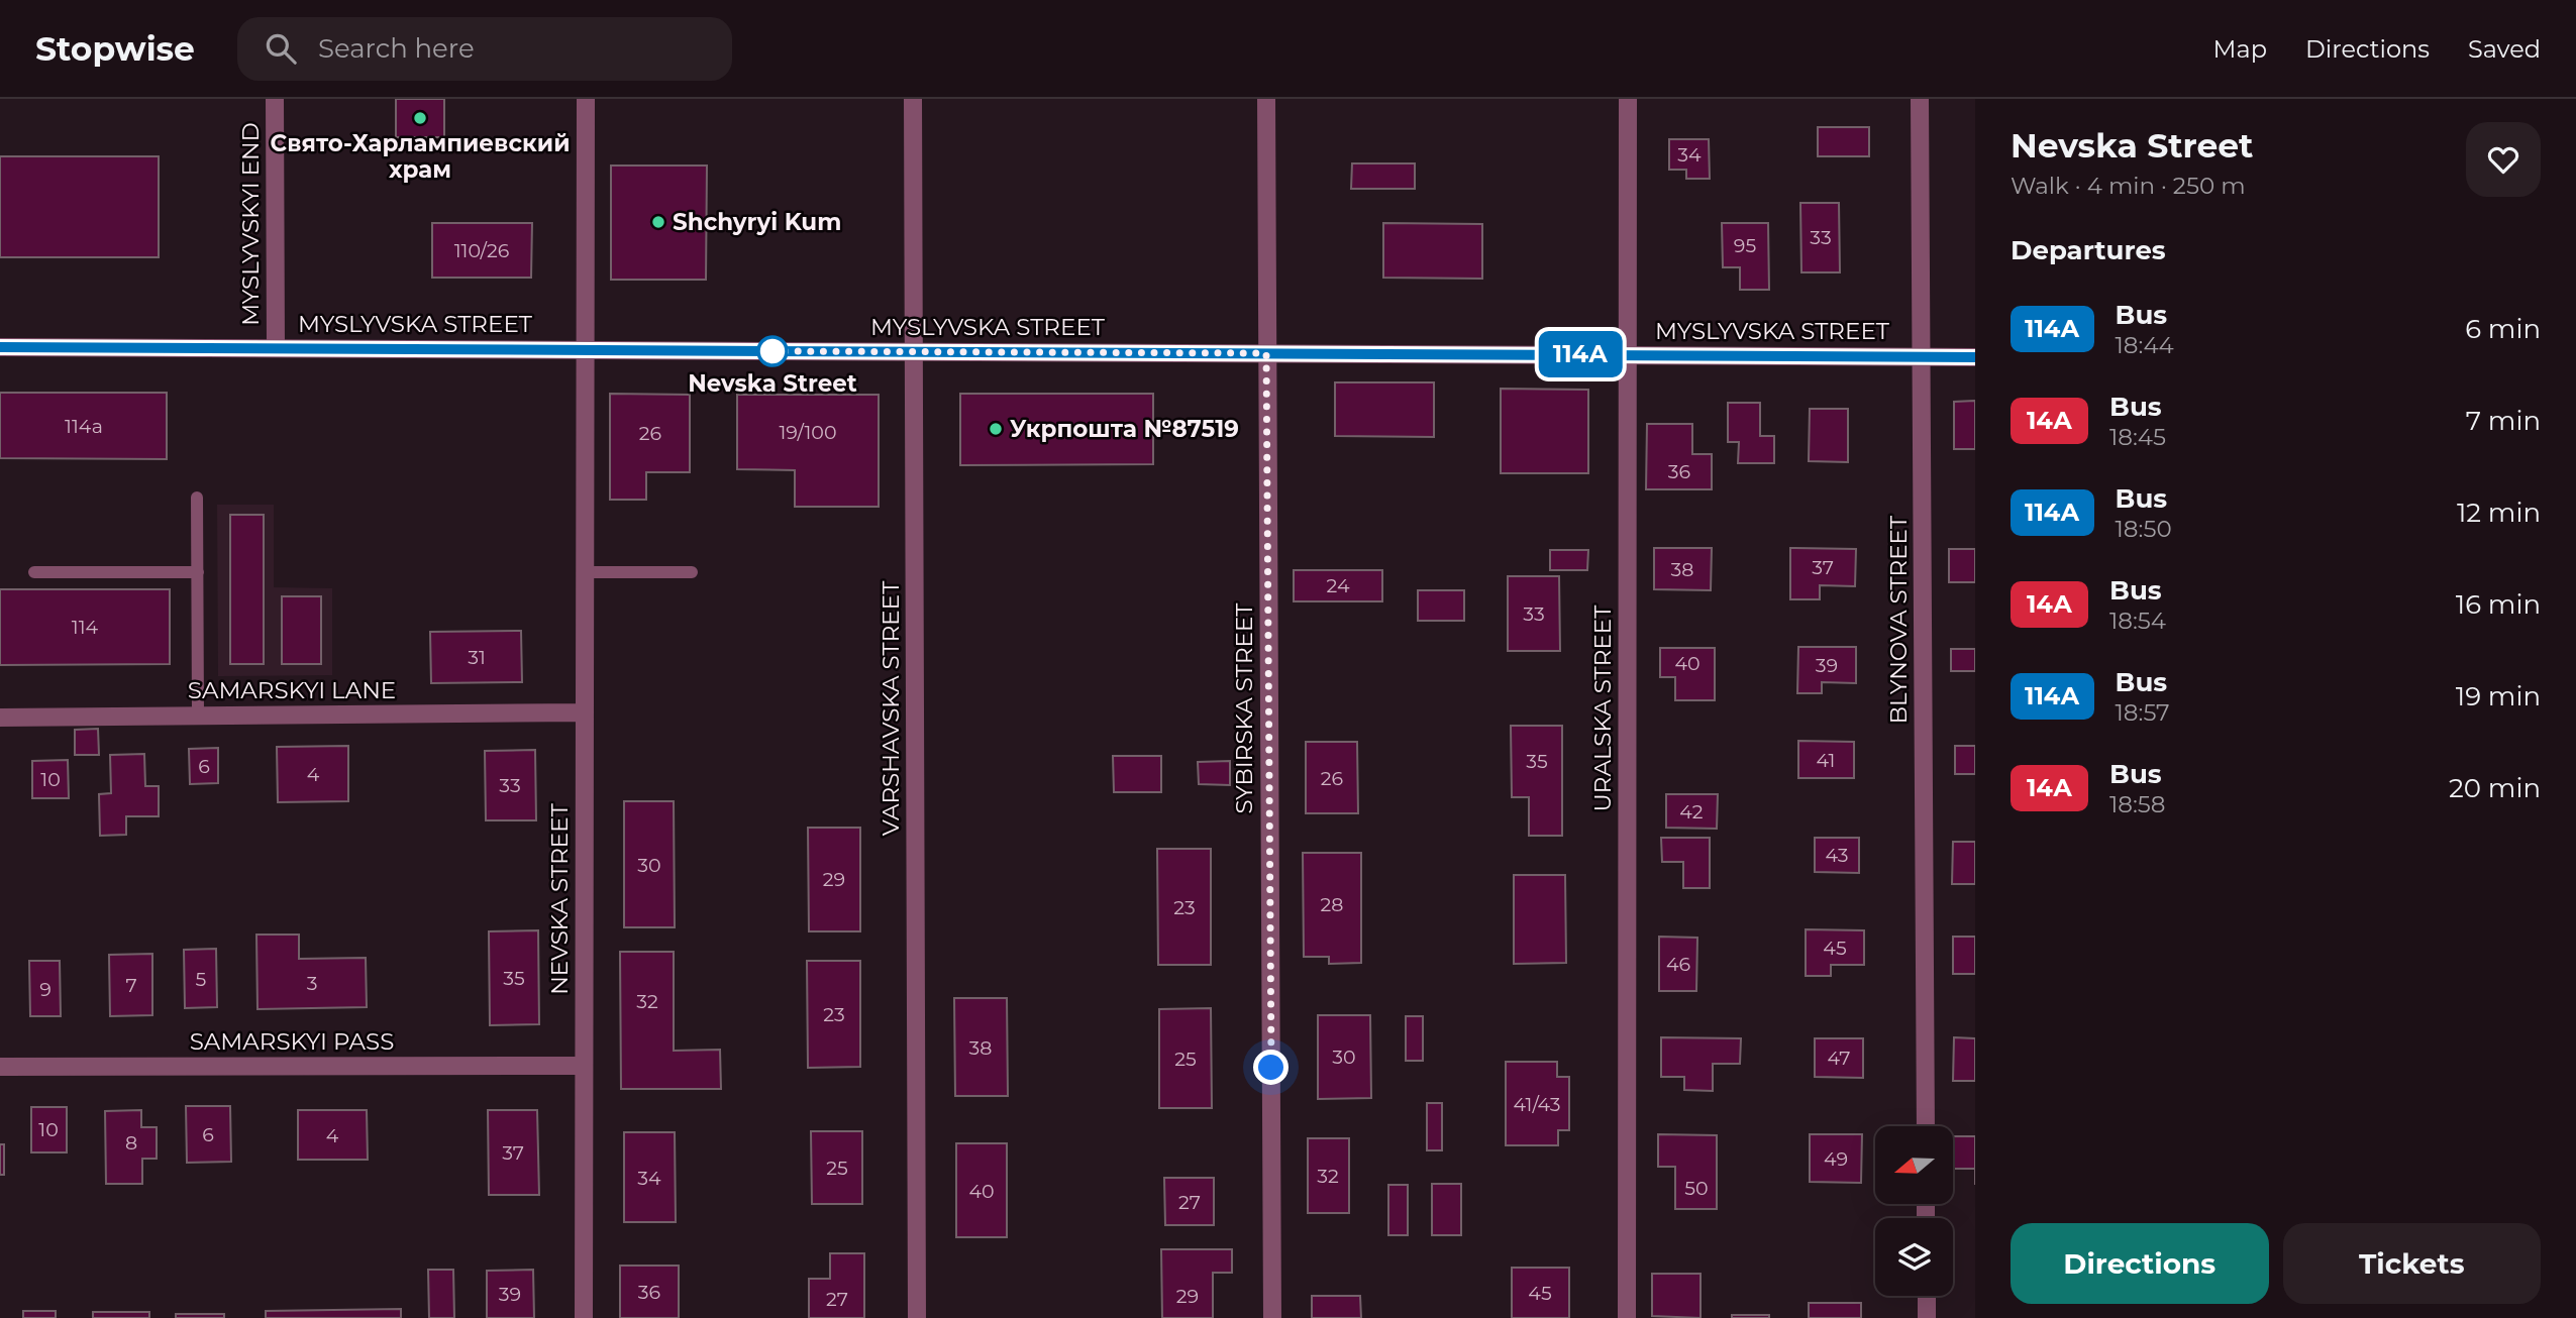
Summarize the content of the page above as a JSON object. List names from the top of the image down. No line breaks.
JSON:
{"streets":{"street":["MYSLYVSKYI END","MYSLYVSKA STREET","BLYNOVA STREET","SAMARSKYI LANE","VARSHAVSKA STREET","SYBIRSKA STREET","URALSKA STREET","NEVSKA STREET","SAMARSKYI PASS"]},"crossings":[["MYSLYVSKYI END","MYSLYVSKA STREET"],["MYSLYVSKA STREET","BLYNOVA STREET"],["MYSLYVSKA STREET","VARSHAVSKA STREET"],["MYSLYVSKA STREET","SYBIRSKA STREET"],["MYSLYVSKA STREET","URALSKA STREET"],["MYSLYVSKA STREET","NEVSKA STREET"],["SAMARSKYI LANE","NEVSKA STREET"],["NEVSKA STREET","SAMARSKYI PASS"]],"places":["Свято-Харлампиевский храм","Shchyryi Kum","Nevska Street","Укрпошта №87519"],"lines":["bus line 114А"],"house_numbers":["34","33","95","110/26","114а","19/100","26","36","37","38","24","33","114","31","40","39","41","35","6","4","26","10","33","42","43","30","29","28","23","45","46","35","5","3","7","9","32","23","38","30","47","25","41/43","10","6","4","8","37","49","25","32","34","50","40","27","36","45","39","29","27"],"north":"left","page":{"header":"Stopwise","search":"Search here","nav":["Map","Directions","Saved"],"on_map":"114А","heading":[["Nevska Street","Walk · 4 min · 250 m"],"Departures"],"list":[{"mark":"114А","name":"Bus","note":"18:44","value":"6 min"},{"mark":"14А","name":"Bus","note":"18:45","value":"7 min"},{"mark":"114А","name":"Bus","note":"18:50","value":"12 min"},{"mark":"14А","name":"Bus","note":"18:54","value":"16 min"},{"mark":"114А","name":"Bus","note":"18:57","value":"19 min"},{"mark":"14А","name":"Bus","note":"18:58","value":"20 min"}],"buttons":["Directions","Tickets"]}}
